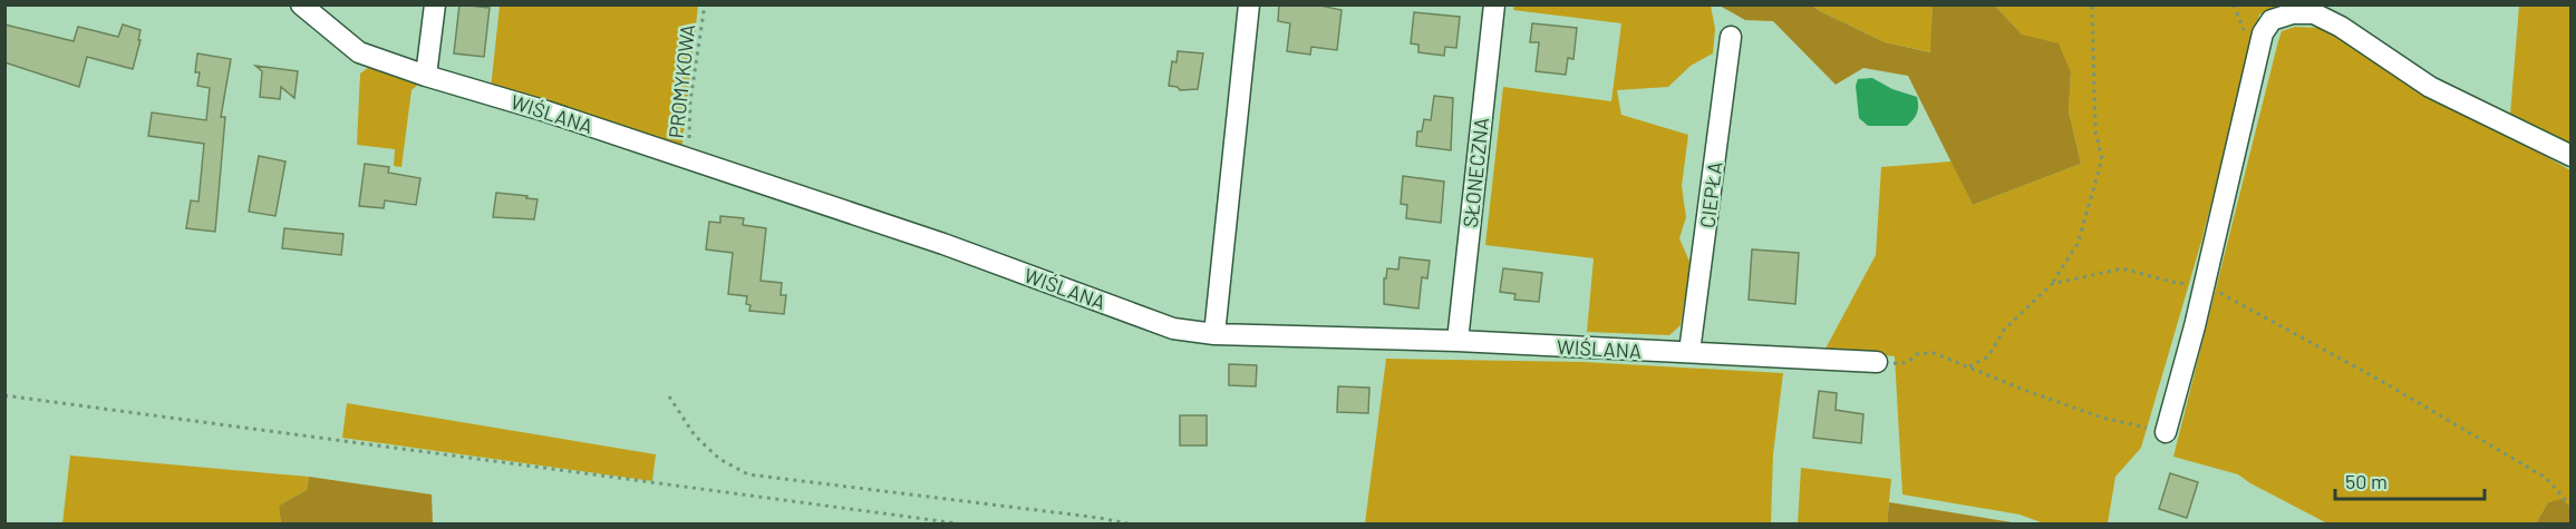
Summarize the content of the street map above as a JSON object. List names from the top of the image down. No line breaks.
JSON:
{"streets":{"street":["WIŚLANA","SŁONECZNA","CIEPŁA"],"path":["PROMYKOWA"]},"crossings":[["PROMYKOWA","WIŚLANA"],["WIŚLANA","SŁONECZNA"],["WIŚLANA","CIEPŁA"]],"scale_bar":"50 m"}
